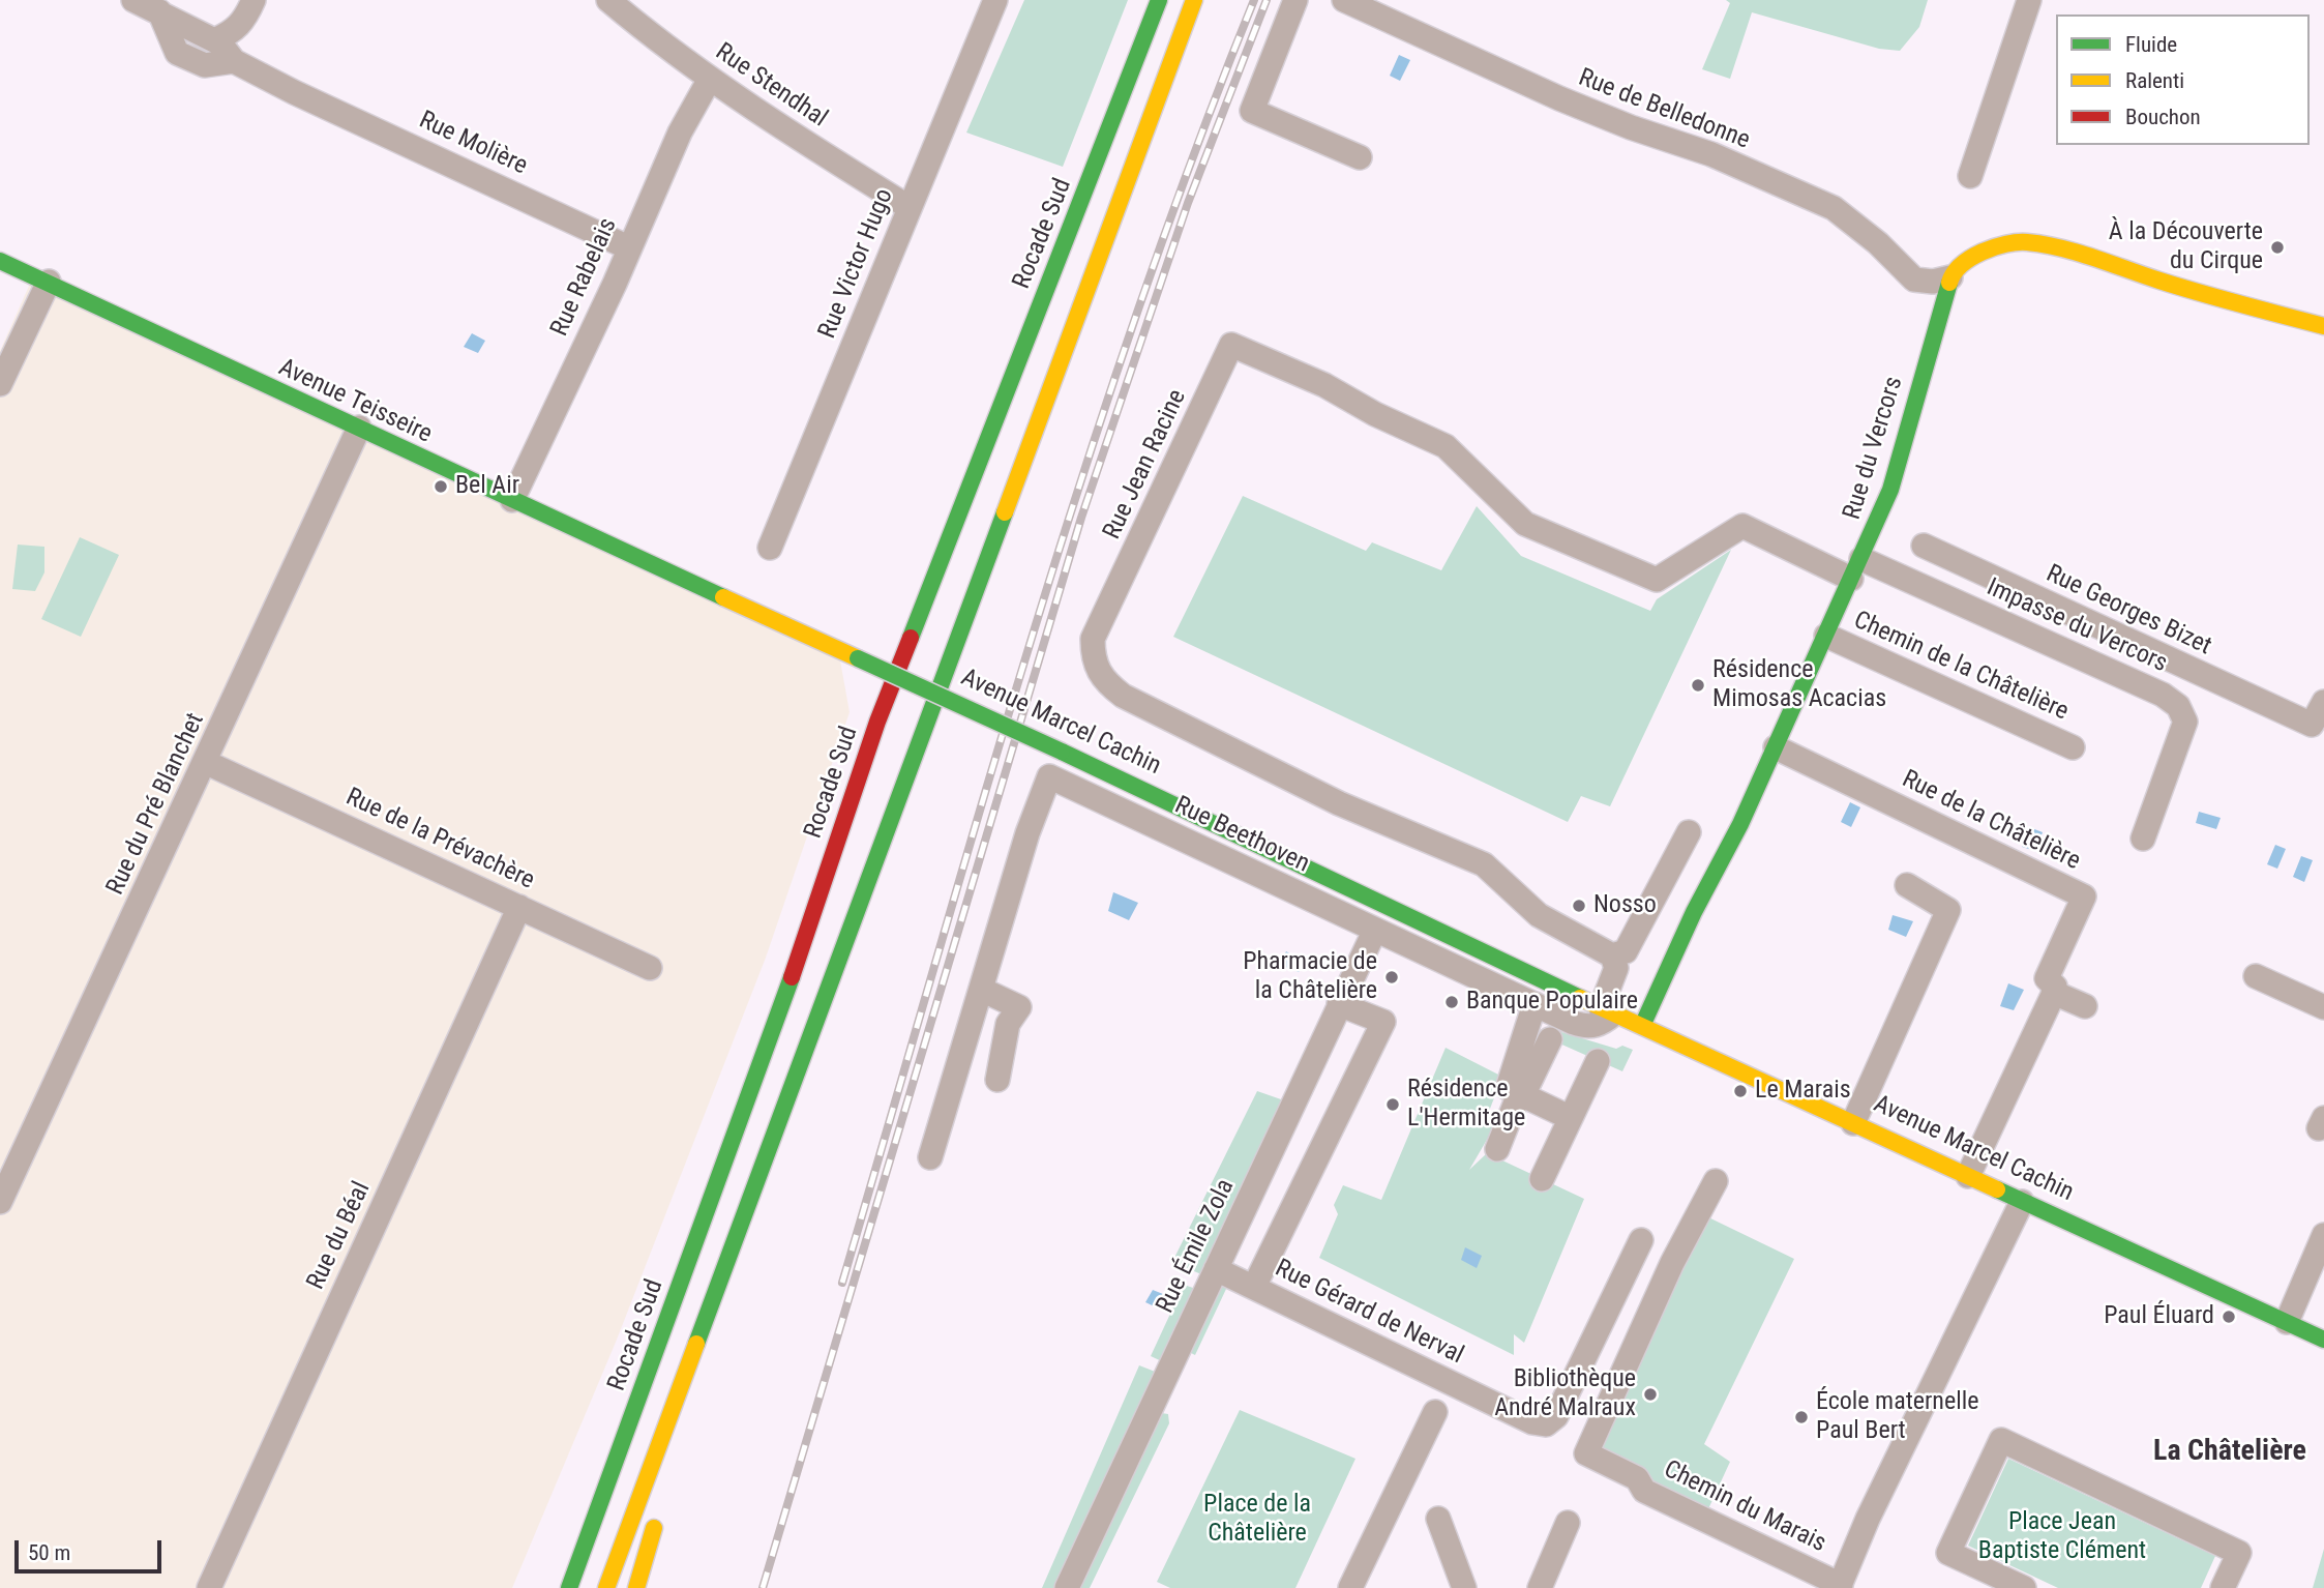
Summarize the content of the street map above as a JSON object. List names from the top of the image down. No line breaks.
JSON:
{"streets":{"main road":["Rocade Sud","Avenue Teisseire","Rue du Vercors","Avenue Marcel Cachin"],"street":["Rue Stendhal","Rue de Belledonne","Rue Molière","Rue Victor Hugo","Rue Rabelais","Rue Jean Racine","Rue Georges Bizet","Impasse du Vercors","Chemin de la Châtelière","Rue du Pré Blanchet","Rue de la Châtelière","Rue Beethoven","Rue de la Prévachère","Rue du Béal","Rue Émile Zola","Rue Gérard de Nerval","Chemin du Marais"]},"crossings":[["Rue Stendhal","Rue Victor Hugo"],["Rue Stendhal","Rue Rabelais"],["Rue de Belledonne","Rue du Vercors"],["Rue Molière","Rue Rabelais"],["Rue Rabelais","Avenue Teisseire"],["Avenue Teisseire","Avenue Marcel Cachin"],["Avenue Teisseire","Rue du Pré Blanchet"],["Rue du Vercors","Impasse du Vercors"],["Rue du Vercors","Chemin de la Châtelière"],["Rue du Vercors","Avenue Marcel Cachin"],["Rue du Vercors","Rue de la Châtelière"],["Rue Jean Racine","Impasse du Vercors"],["Rue Jean Racine","Avenue Marcel Cachin"],["Avenue Marcel Cachin","Rue de la Châtelière"],["Avenue Marcel Cachin","Rue Beethoven"],["Rue du Pré Blanchet","Rue de la Prévachère"],["Rue Beethoven","Rue Émile Zola"],["Rue de la Prévachère","Rue du Béal"],["Rue Émile Zola","Rue Gérard de Nerval"]],"districts":["La Châtelière"],"parks":["Place de la Châtelière","Place Jean Baptiste Clément"],"places":["À la Découverte du Cirque","Bel Air","Résidence Mimosas Acacias","Nosso","Pharmacie de la Châtelière","Banque Populaire","Le Marais","Résidence L'Hermitage","Paul Éluard","Bibliothèque André Malraux","École maternelle Paul Bert"],"legend":["Fluide","Ralenti","Bouchon"],"scale_bar":"50 m"}
